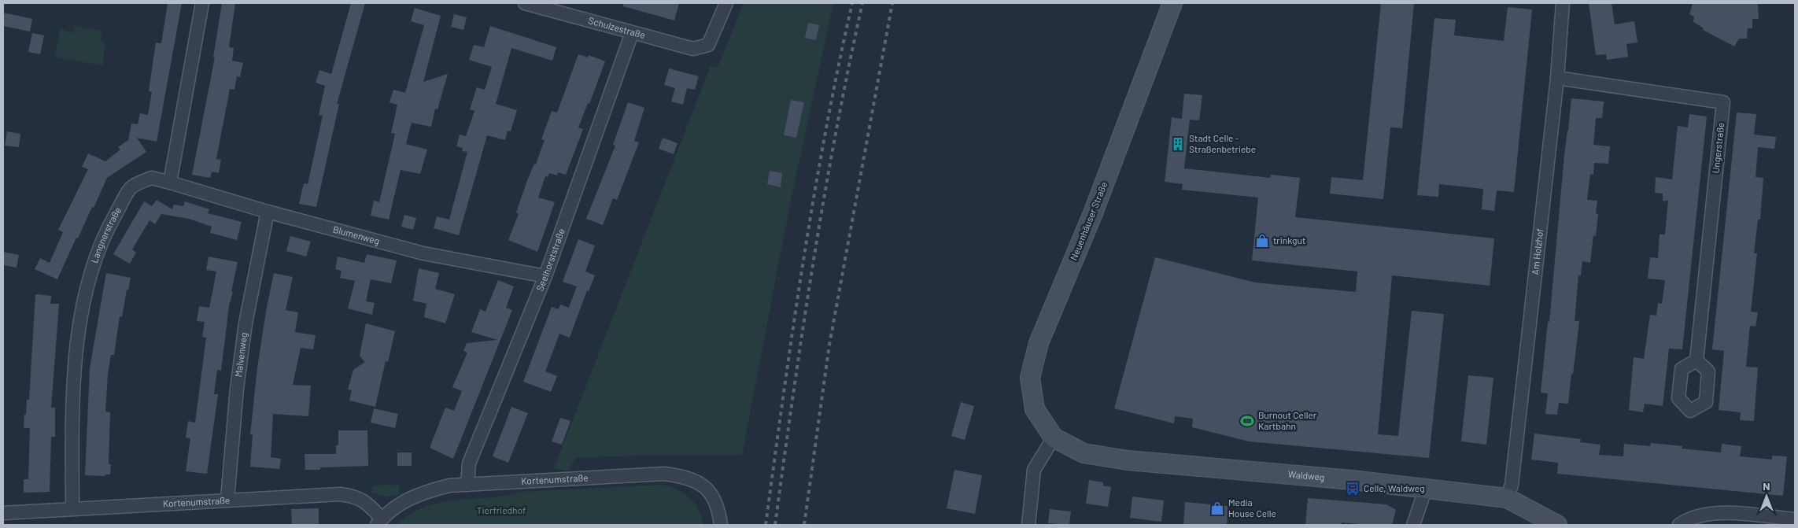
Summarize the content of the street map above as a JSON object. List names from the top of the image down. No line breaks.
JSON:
{"streets":{"street":["Schulzestraße","Ungerstraße","Neuenhäuser Straße","Langnerstraße","Blumenweg","Am Holzhof","Seelhorststraße","Malvenweg","Waldweg","Kortenumstraße"]},"crossings":[["Schulzestraße","Seelhorststraße"],["Ungerstraße","Am Holzhof"],["Neuenhäuser Straße","Waldweg"],["Langnerstraße","Blumenweg"],["Langnerstraße","Kortenumstraße"],["Blumenweg","Seelhorststraße"],["Blumenweg","Malvenweg"],["Am Holzhof","Waldweg"],["Seelhorststraße","Kortenumstraße"],["Malvenweg","Kortenumstraße"]],"parks":["Tierfriedhof"],"places":{"building":["Stadt Celle - Straßenbetriebe"],"shop":["trinkgut","Media House Celle"],"sports":["Burnout Celler Kartbahn"],"bus stop":["Celle, Waldweg"]},"north":"top"}
